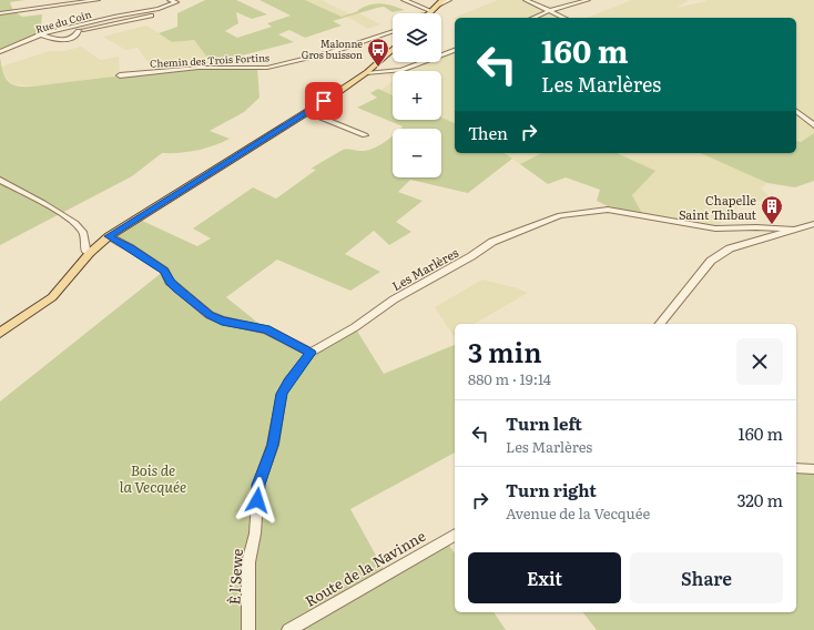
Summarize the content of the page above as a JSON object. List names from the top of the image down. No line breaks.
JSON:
{"streets":{"street":["Rue du Coin","Chemin des Trois Fortins","Les Marlères","Route de la Navinne","È l'Sewe"]},"crossings":[["Les Marlères","È l'Sewe"]],"parks":["Bois de la Vecquée"],"places":{"bus stop":["Malonne Gros buisson"],"building":["Chapelle Saint Thibaut"]},"page":{"map_buttons":["+","−"],"turn":["160 m","Les Marlères"],"then":"Then","heading":["3 min","880 m · 19:14"],"list":[{"name":"Turn left","note":"Les Marlères","value":"160 m"},{"name":"Turn right","note":"Avenue de la Vecquée","value":"320 m"}],"buttons":["Exit","Share"]}}
